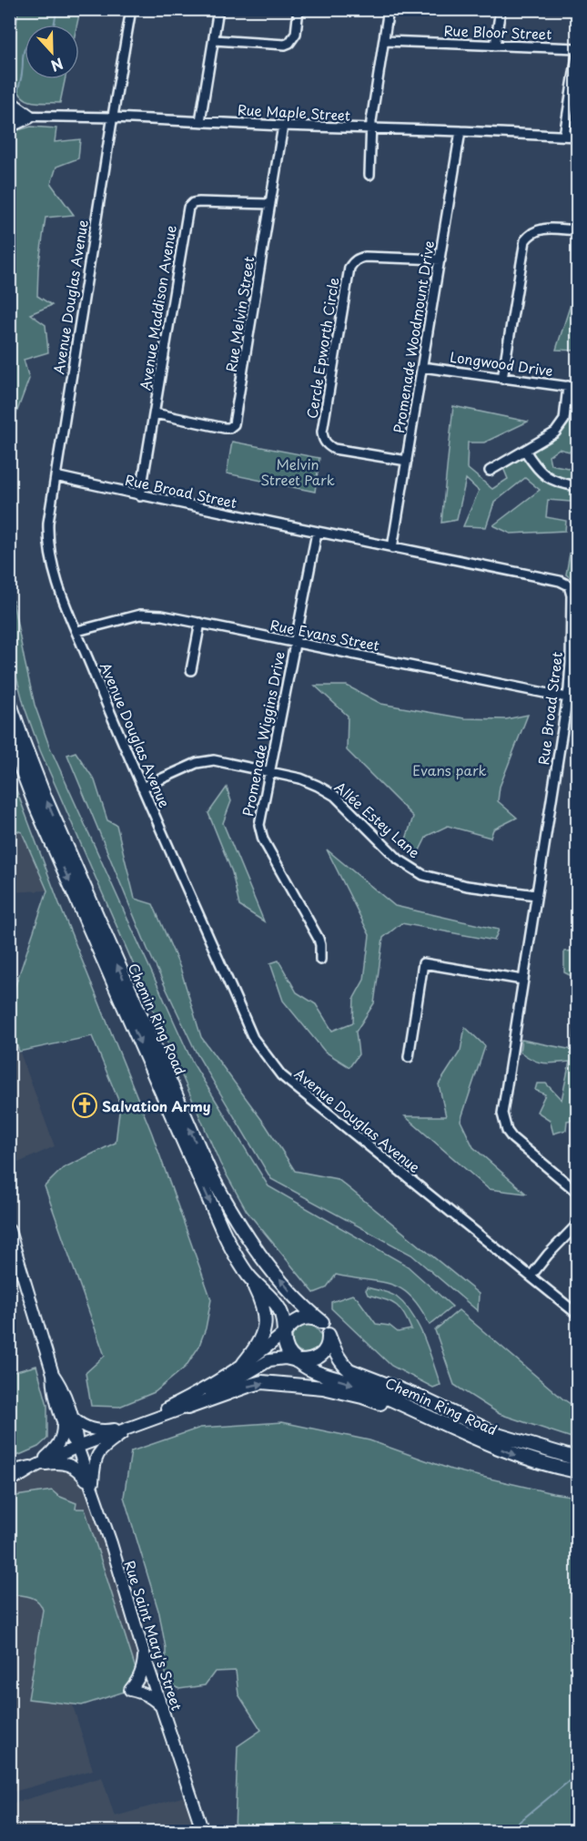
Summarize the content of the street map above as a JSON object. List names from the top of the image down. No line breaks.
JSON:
{"streets":{"highway":["Chemin Ring Road"],"main road":["Rue Saint Mary's Street"],"street":["Rue Bloor Street","Rue Maple Street","Avenue Douglas Avenue","Avenue Maddison Avenue","Rue Melvin Street","Promenade Woodmount Drive","Cercle Epworth Circle","Longwood Drive","Rue Broad Street","Rue Evans Street","Promenade Wiggins Drive","Allée Estey Lane"]},"crossings":[["Rue Maple Street","Avenue Douglas Avenue"],["Rue Maple Street","Rue Melvin Street"],["Rue Maple Street","Promenade Woodmount Drive"],["Avenue Douglas Avenue","Rue Broad Street"],["Avenue Douglas Avenue","Rue Evans Street"],["Avenue Douglas Avenue","Allée Estey Lane"],["Avenue Maddison Avenue","Rue Melvin Street"],["Avenue Maddison Avenue","Rue Broad Street"],["Promenade Woodmount Drive","Cercle Epworth Circle"],["Promenade Woodmount Drive","Longwood Drive"],["Promenade Woodmount Drive","Rue Broad Street"],["Rue Broad Street","Rue Evans Street"],["Rue Broad Street","Promenade Wiggins Drive"],["Rue Broad Street","Allée Estey Lane"],["Rue Evans Street","Promenade Wiggins Drive"],["Promenade Wiggins Drive","Allée Estey Lane"]],"parks":["Melvin Street Park","Evans park"],"places":{"church":["Salvation Army"]},"north":"bottom"}
